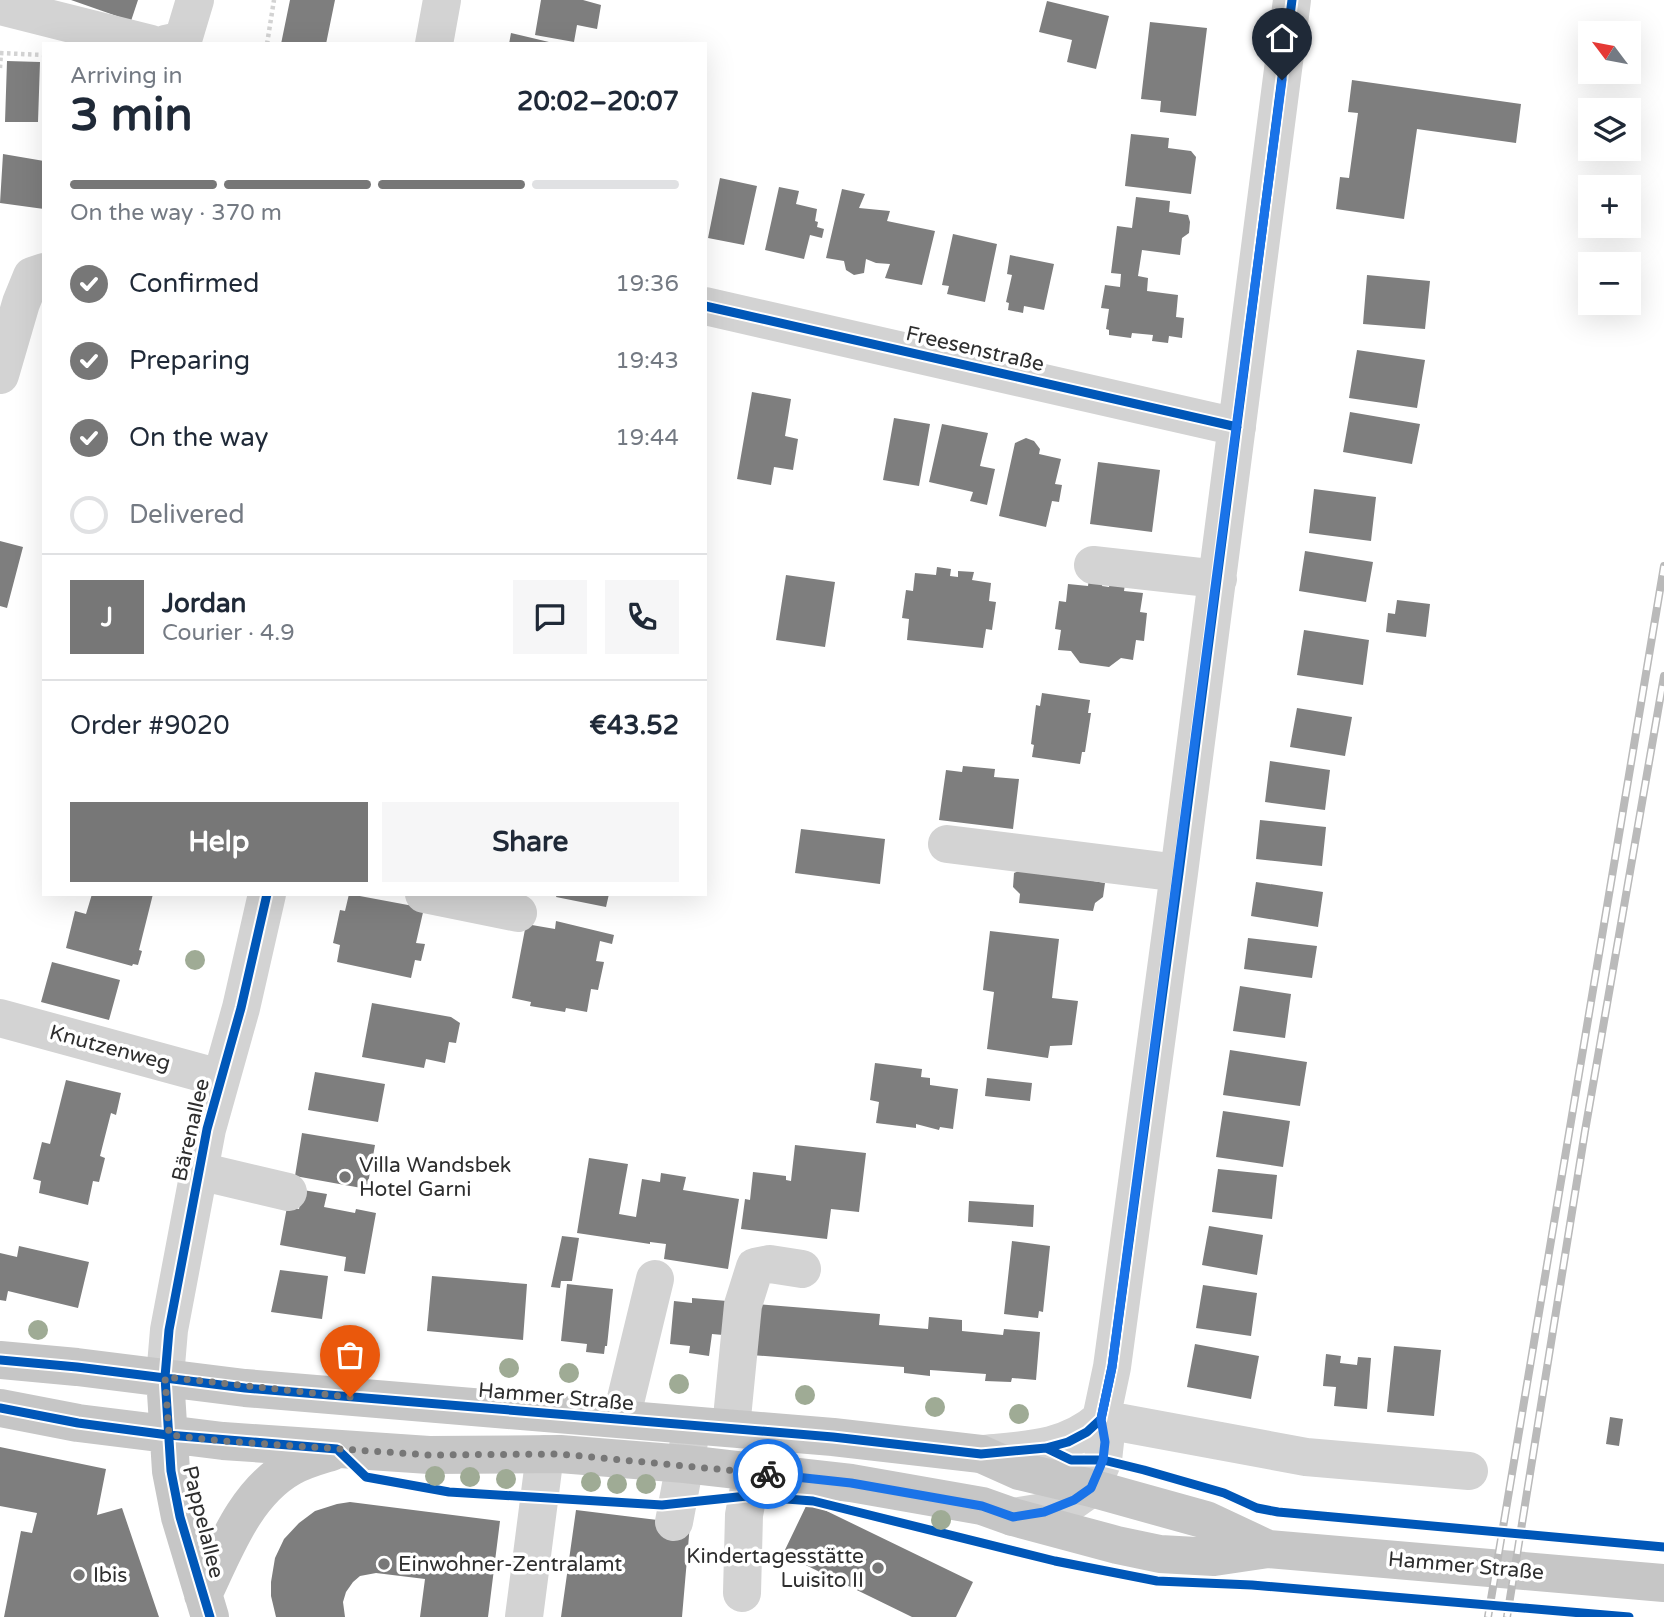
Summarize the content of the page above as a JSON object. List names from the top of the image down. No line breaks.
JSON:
{"streets":{"main road":["Hammer Straße","Pappelallee"],"street":["Freesenstraße","Knutzenweg","Bärenallee"]},"crossings":[["Knutzenweg","Bärenallee"],["Bärenallee","Hammer Straße"],["Bärenallee","Pappelallee"],["Hammer Straße","Pappelallee"]],"places":["Villa Wandsbek Hotel Garni","Einwohner-Zentralamt","Kindertagesstätte Luisito II","Ibis"],"north":"top left","page":{"map_buttons":["+","−"],"heading":["3 min","Arriving in","20:02–20:07"],"panel":["Jordan","Courier · 4.9","Order #9020","€43.52"],"bar":"On the way · 370 m","list":[["Confirmed","19:36"],["Preparing","19:43"],["On the way","19:44"],"Delivered"],"round":"J","buttons":["Help","Share"]}}
